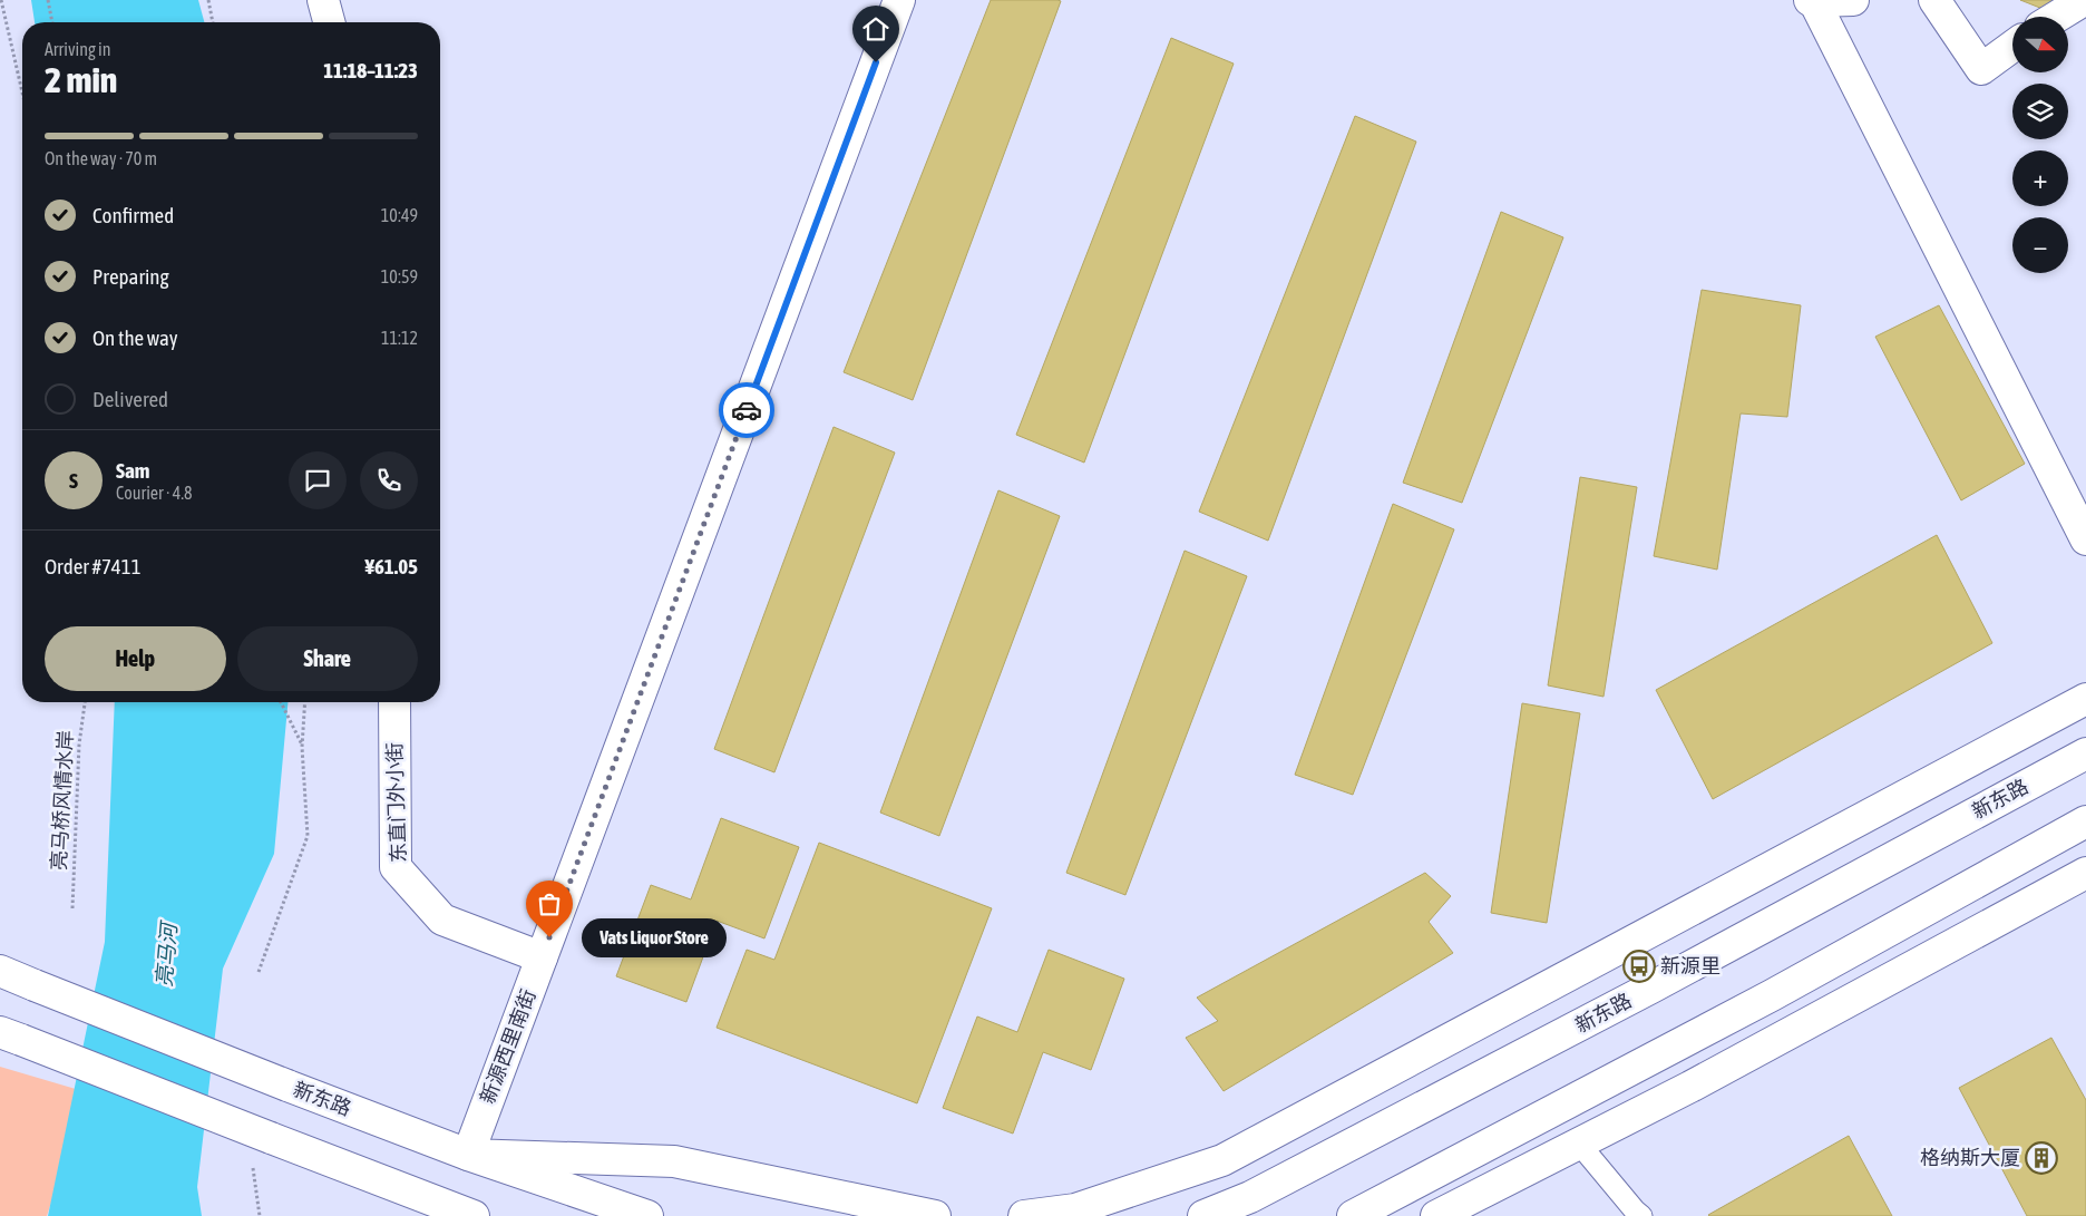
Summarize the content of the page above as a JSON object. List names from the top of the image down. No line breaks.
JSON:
{"streets":{"street":["新东路","东直门外小街","新源西里南街"],"path":["亮马桥风情水岸"]},"crossings":[["新东路","新源西里南街"],["东直门外小街","新源西里南街"]],"water":["亮马河"],"places":{"other":["Vats Liquor Store"],"bus stop":["新源里"],"building":["格纳斯大厦"]},"north":"right","page":{"map_buttons":["+","−"],"heading":["2 min","Arriving in","11:18–11:23"],"panel":["Sam","Courier · 4.8","Order #7411","¥61.05"],"bar":"On the way · 70 m","list":[["Confirmed","10:49"],["Preparing","10:59"],["On the way","11:12"],"Delivered"],"round":"S","buttons":["Help","Share"],"bubble":"Vats Liquor Store"}}
